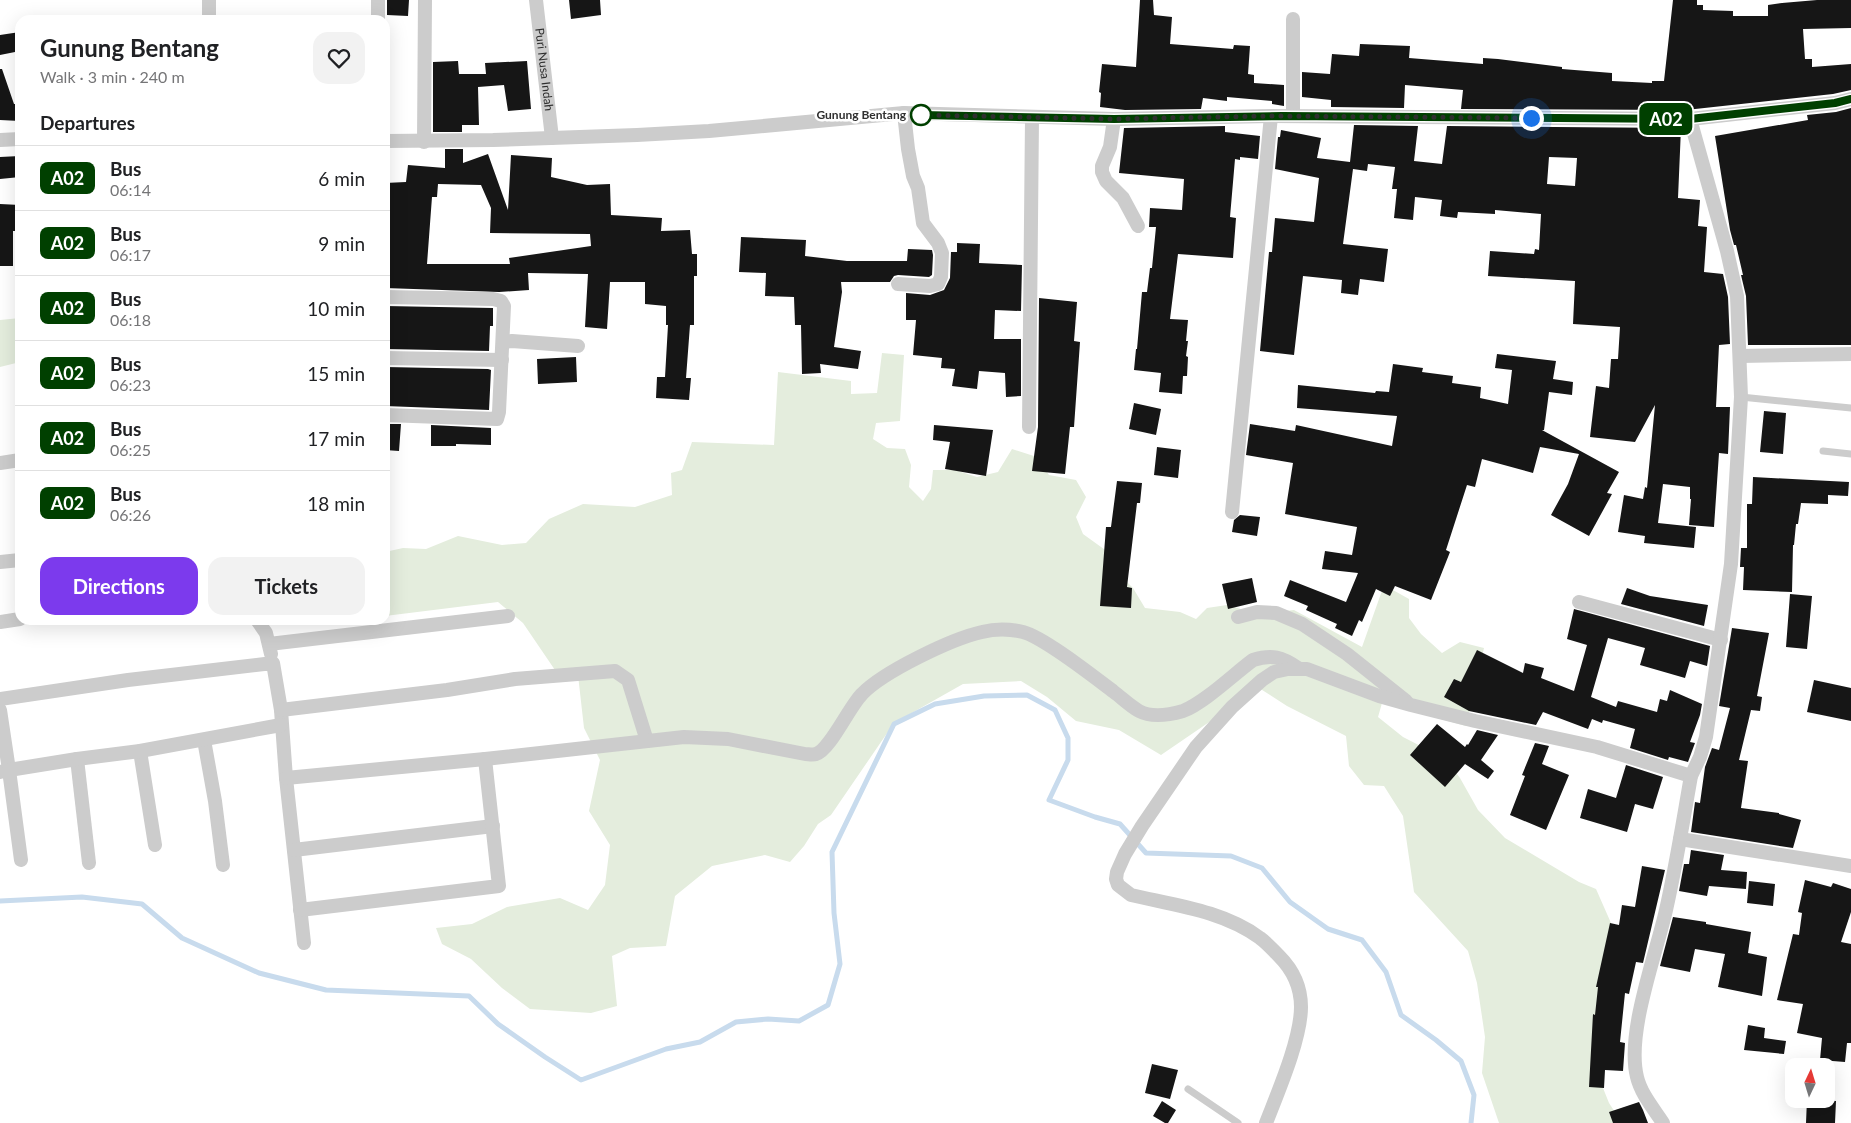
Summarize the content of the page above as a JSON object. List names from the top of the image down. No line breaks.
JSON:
{"streets":{"street":["Puri Nusa Indah"]},"places":["Gunung Bentang"],"lines":["bus line A02"],"north":"top","page":{"on_map":"A02","heading":[["Gunung Bentang","Walk · 3 min · 240 m"],"Departures"],"list":[{"mark":"A02","name":"Bus","note":"06:14","value":"6 min"},{"mark":"A02","name":"Bus","note":"06:17","value":"9 min"},{"mark":"A02","name":"Bus","note":"06:18","value":"10 min"},{"mark":"A02","name":"Bus","note":"06:23","value":"15 min"},{"mark":"A02","name":"Bus","note":"06:25","value":"17 min"},{"mark":"A02","name":"Bus","note":"06:26","value":"18 min"}],"buttons":["Directions","Tickets"]}}
